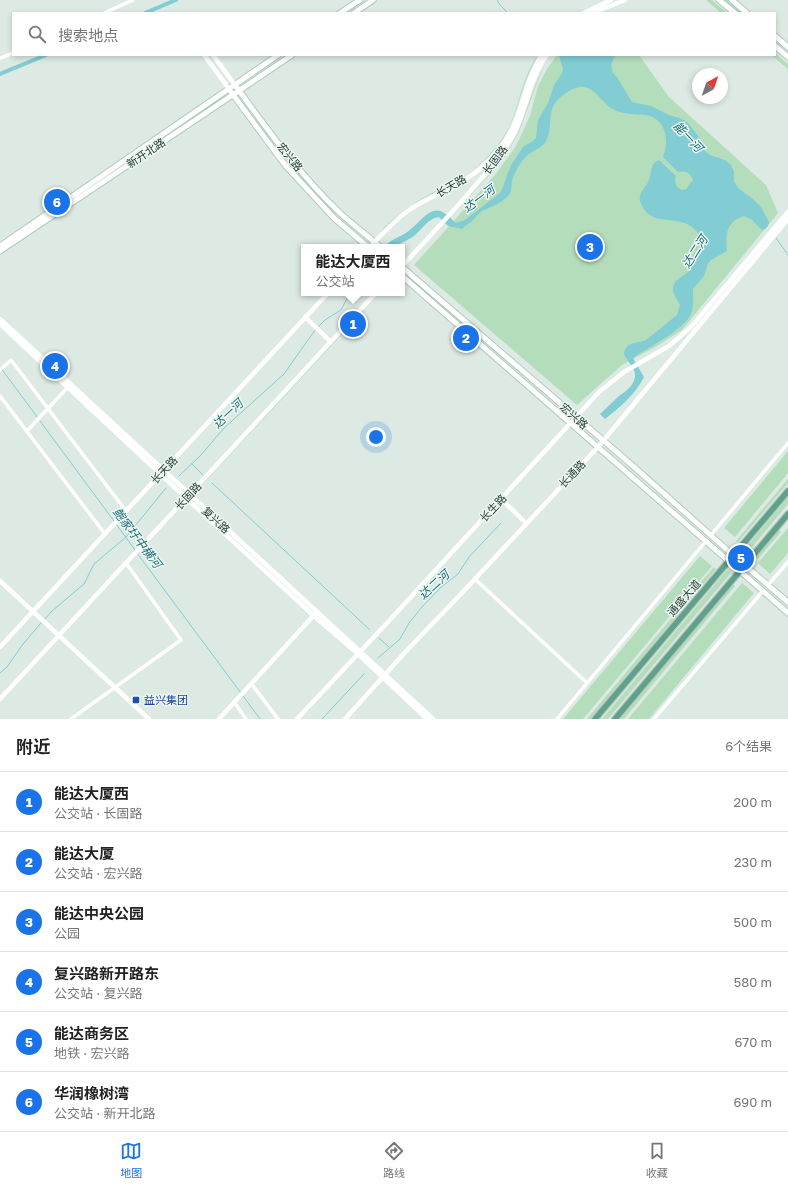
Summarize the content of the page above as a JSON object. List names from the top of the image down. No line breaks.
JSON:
{"streets":{"main road":["新开北路","宏兴路","通盛大道"],"street":["长固路","长天路","长通路","长生路","复兴路"]},"crossings":[["新开北路","宏兴路"],["宏兴路","长天路"],["宏兴路","长通路"],["宏兴路","长生路"],["宏兴路","通盛大道"],["长固路","复兴路"],["长天路","复兴路"],["长通路","复兴路"],["长生路","复兴路"]],"water":["能一河","达一河","达二河","鲍家圩中横河"],"places":{"transit":["益兴集团"]},"north":"top right","page":{"search":"搜索地点","pins":["6","3","1","2","4","5"],"popup":["能达大厦西","公交站"],"heading":["附近","6个结果"],"list":[{"mark":"1","name":"能达大厦西","note":"公交站 · 长固路","value":"200 m"},{"mark":"2","name":"能达大厦","note":"公交站 · 宏兴路","value":"230 m"},{"mark":"3","name":"能达中央公园","note":"公园","value":"500 m"},{"mark":"4","name":"复兴路新开路东","note":"公交站 · 复兴路","value":"580 m"},{"mark":"5","name":"能达商务区","note":"地铁 · 宏兴路","value":"670 m"},{"mark":"6","name":"华润橡树湾","note":"公交站 · 新开北路","value":"690 m"}],"nav":["地图","路线","收藏"]}}
